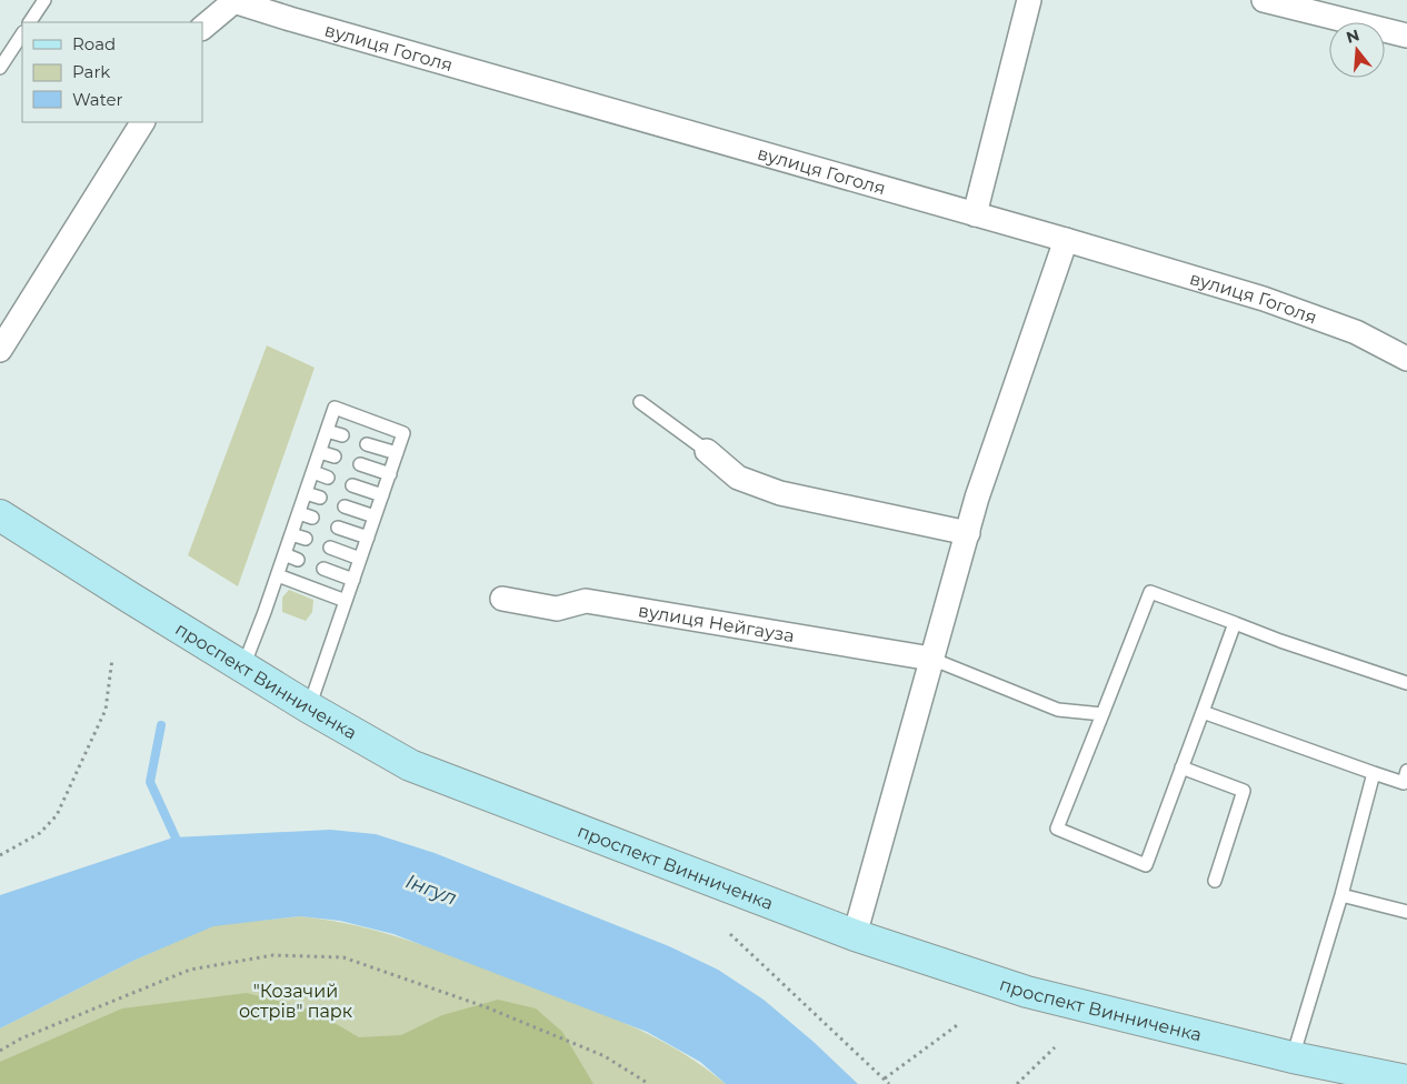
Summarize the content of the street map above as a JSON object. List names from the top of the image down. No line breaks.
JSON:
{"streets":{"main road":["проспект Винниченка"],"street":["вулиця Гоголя","вулиця Нейгауза"]},"water":["Інгул"],"parks":["\"Козачий острів\" парк"],"legend":["Road","Park","Water"],"north":"top"}
